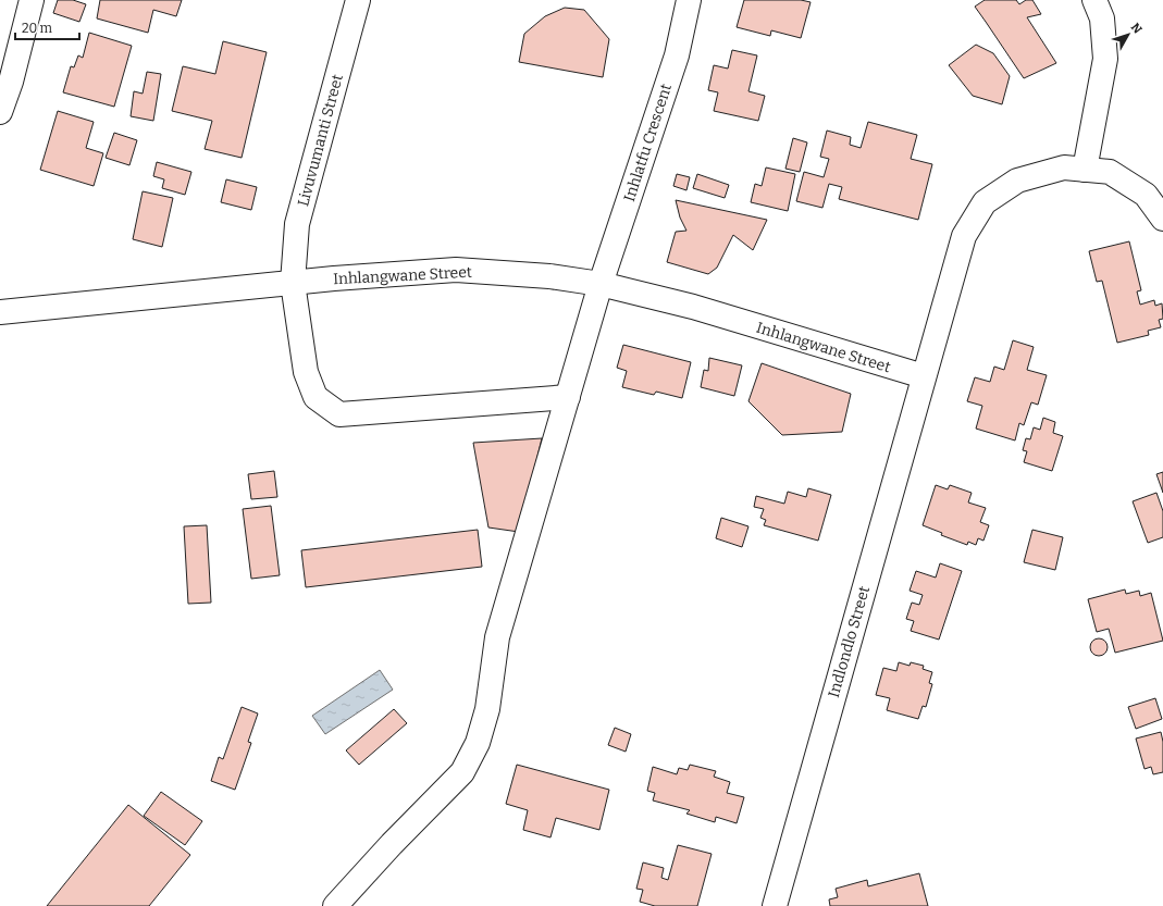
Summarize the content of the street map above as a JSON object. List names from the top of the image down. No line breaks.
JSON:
{"streets":{"street":["Livuvumanti Street","Inhlatfu Crescent","Inhlangwane Street","Indlondlo Street"]},"crossings":[["Livuvumanti Street","Inhlatfu Crescent"],["Livuvumanti Street","Inhlangwane Street"],["Inhlatfu Crescent","Inhlangwane Street"],["Inhlangwane Street","Indlondlo Street"]],"scale_bar":"20 m","north":"top right"}
